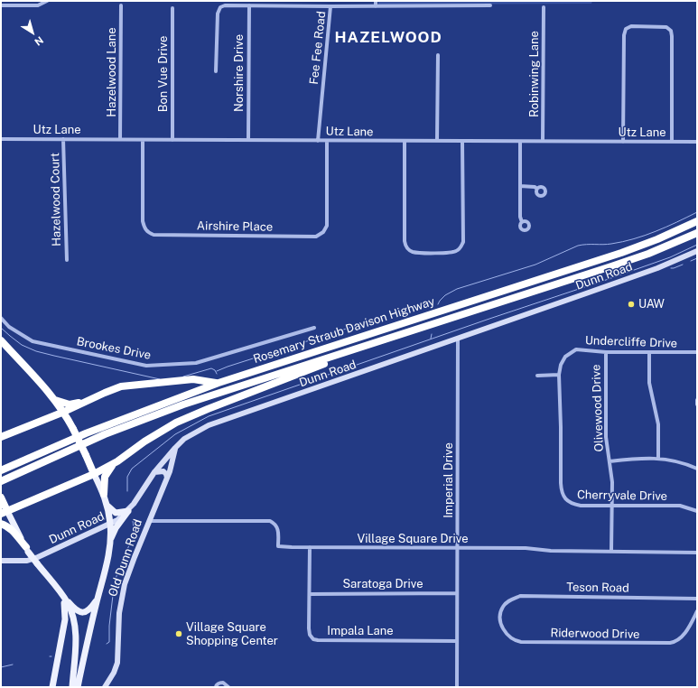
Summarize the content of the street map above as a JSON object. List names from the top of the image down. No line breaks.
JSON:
{"streets":{"highway":["Rosemary Straub Davison Highway"],"street":["Fee Fee Road","Hazelwood Lane","Norshire Drive","Bon Vue Drive","Robinwing Lane","Utz Lane","Hazelwood Court","Airshire Place","Dunn Road","Undercliffe Drive","Brookes Drive","Olivewood Drive","Imperial Drive","Cherryvale Drive","Village Square Drive","Old Dunn Road","Saratoga Drive","Teson Road","Impala Lane","Riderwood Drive"]},"crossings":[["Fee Fee Road","Utz Lane"],["Hazelwood Lane","Utz Lane"],["Norshire Drive","Utz Lane"],["Bon Vue Drive","Utz Lane"],["Robinwing Lane","Utz Lane"],["Utz Lane","Hazelwood Court"],["Utz Lane","Airshire Place"],["Dunn Road","Imperial Drive"],["Dunn Road","Old Dunn Road"],["Undercliffe Drive","Olivewood Drive"],["Undercliffe Drive","Cherryvale Drive"],["Olivewood Drive","Cherryvale Drive"],["Olivewood Drive","Village Square Drive"],["Imperial Drive","Village Square Drive"],["Imperial Drive","Saratoga Drive"],["Imperial Drive","Impala Lane"],["Village Square Drive","Old Dunn Road"],["Village Square Drive","Impala Lane"],["Saratoga Drive","Impala Lane"],["Teson Road","Riderwood Drive"]],"districts":["HAZELWOOD"],"places":["UAW","Village Square Shopping Center"],"north":"bottom right"}
